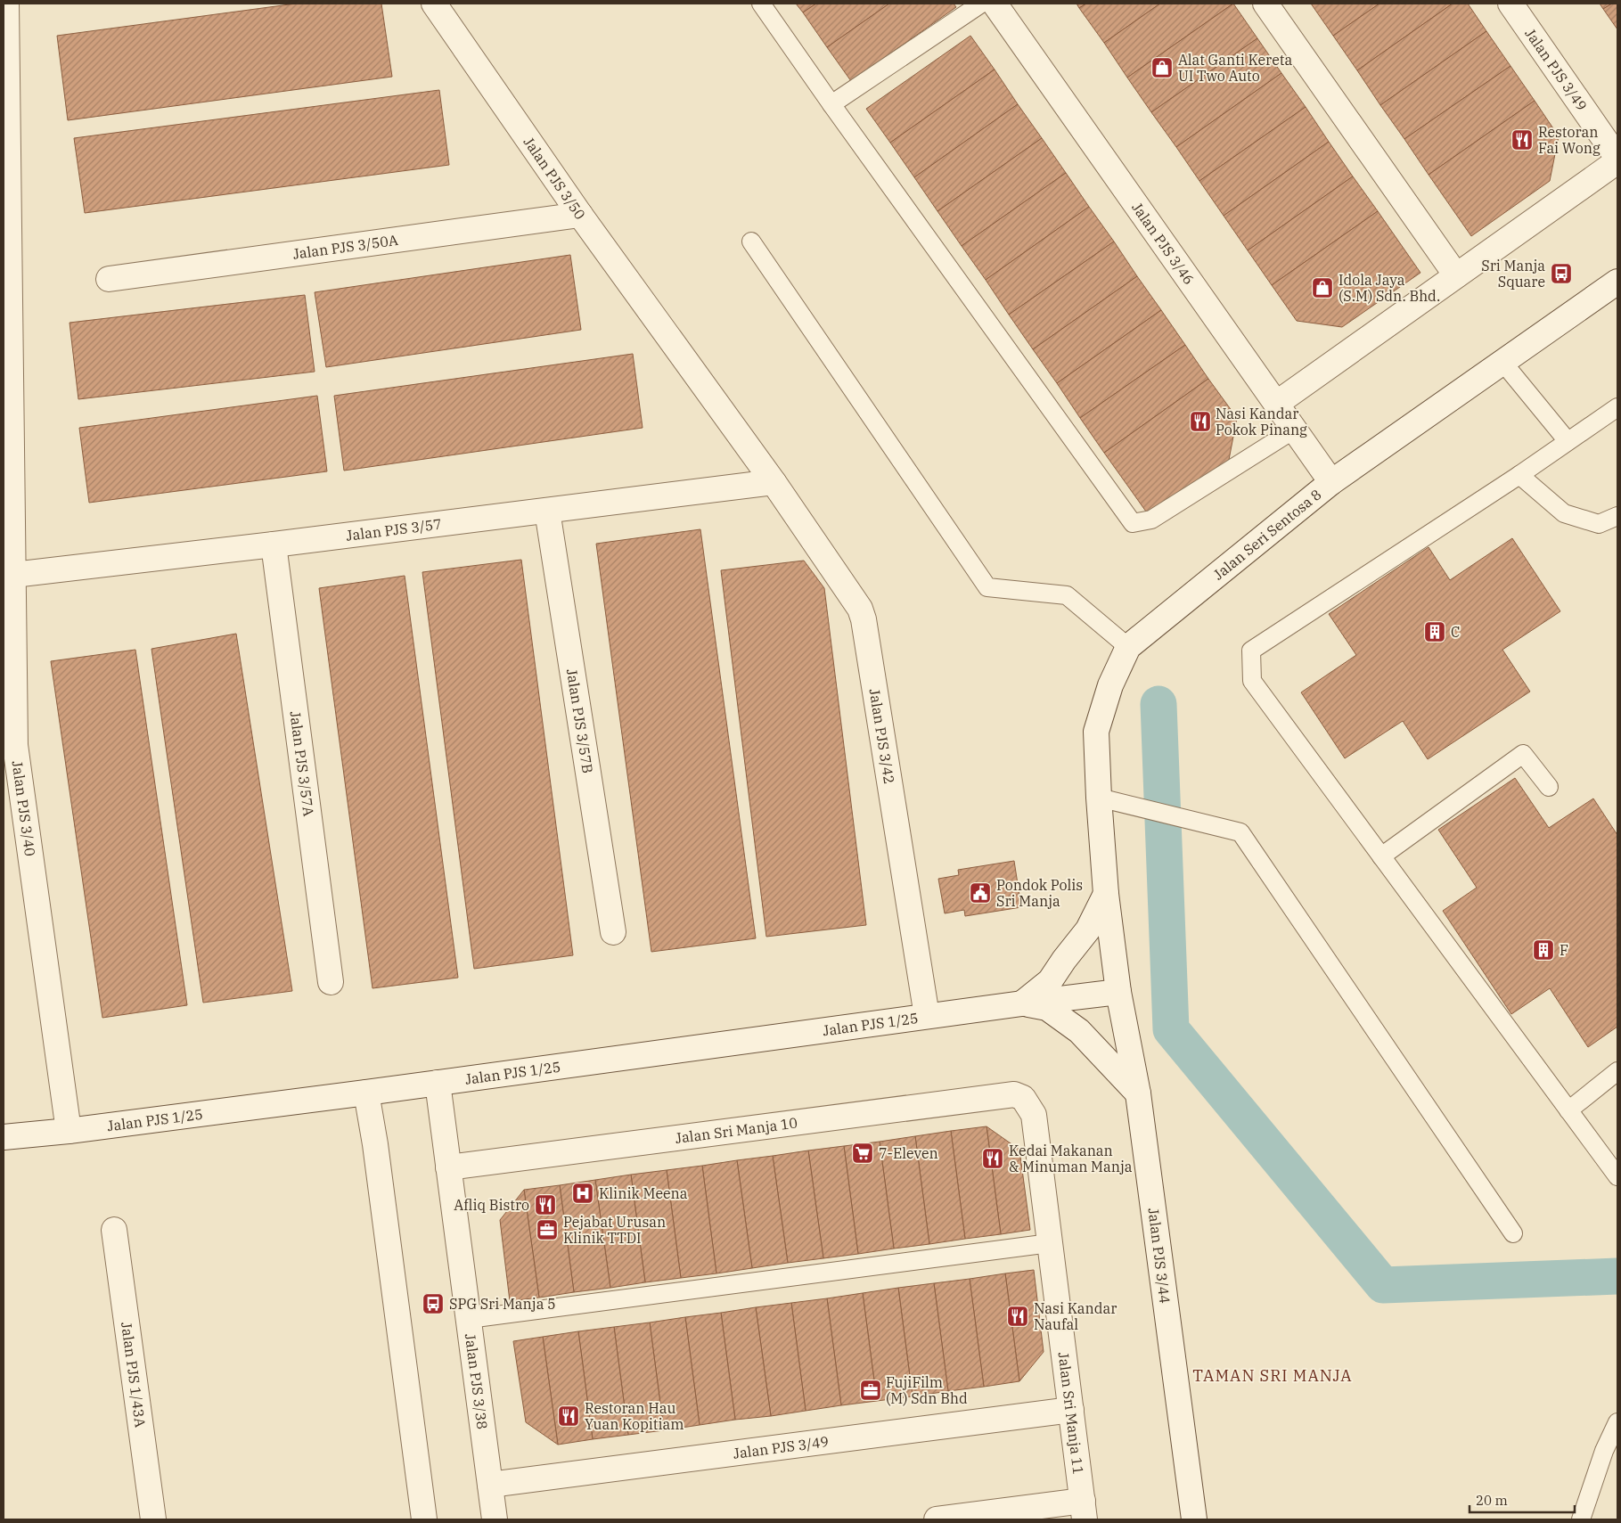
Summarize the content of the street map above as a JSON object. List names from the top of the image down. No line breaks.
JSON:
{"streets":{"street":["Jalan PJS 3/49","Jalan PJS 3/50","Jalan PJS 3/46","Jalan PJS 3/50A","Jalan PJS 3/57","Jalan Seri Sentosa 8","Jalan PJS 3/57B","Jalan PJS 3/42","Jalan PJS 3/57A","Jalan PJS 3/40","Jalan PJS 1/25","Jalan Sri Manja 10","Jalan PJS 3/44","Jalan PJS 1/43A","Jalan PJS 3/38","Jalan Sri Manja 11"]},"crossings":[["Jalan PJS 3/49","Jalan PJS 3/38"],["Jalan PJS 3/49","Jalan Sri Manja 11"],["Jalan PJS 3/50","Jalan PJS 3/50A"],["Jalan PJS 3/50","Jalan PJS 3/57"],["Jalan PJS 3/50","Jalan PJS 3/42"],["Jalan PJS 3/46","Jalan Seri Sentosa 8"],["Jalan PJS 3/57","Jalan PJS 3/57B"],["Jalan PJS 3/57","Jalan PJS 3/42"],["Jalan PJS 3/57","Jalan PJS 3/57A"],["Jalan PJS 3/57","Jalan PJS 3/40"],["Jalan Seri Sentosa 8","Jalan PJS 1/25"],["Jalan Seri Sentosa 8","Jalan PJS 3/44"],["Jalan PJS 3/42","Jalan PJS 1/25"],["Jalan PJS 3/40","Jalan PJS 1/25"],["Jalan PJS 1/25","Jalan PJS 3/44"],["Jalan PJS 1/25","Jalan PJS 3/38"],["Jalan Sri Manja 10","Jalan PJS 3/38"],["Jalan Sri Manja 10","Jalan Sri Manja 11"]],"districts":["TAMAN SRI MANJA"],"places":{"shop":["Alat Ganti Kereta UI Two Auto","Idola Jaya (S.M) Sdn. Bhd."],"restaurant":["Restoran Fai Wong","Nasi Kandar Pokok Pinang","Kedai Makanan & Minuman Manja","Afliq Bistro","Nasi Kandar Naufal","Restoran Hau Yuan Kopitiam"],"bus stop":["Sri Manja Square","SPG Sri Manja 5"],"building":["C","F"],"public building":["Pondok Polis Sri Manja"],"supermarket":["7-Eleven"],"hospital":["Klinik Meena"],"office":["Pejabat Urusan Klinik TTDI","FujiFilm (M) Sdn Bhd"]},"scale_bar":"20 m"}
